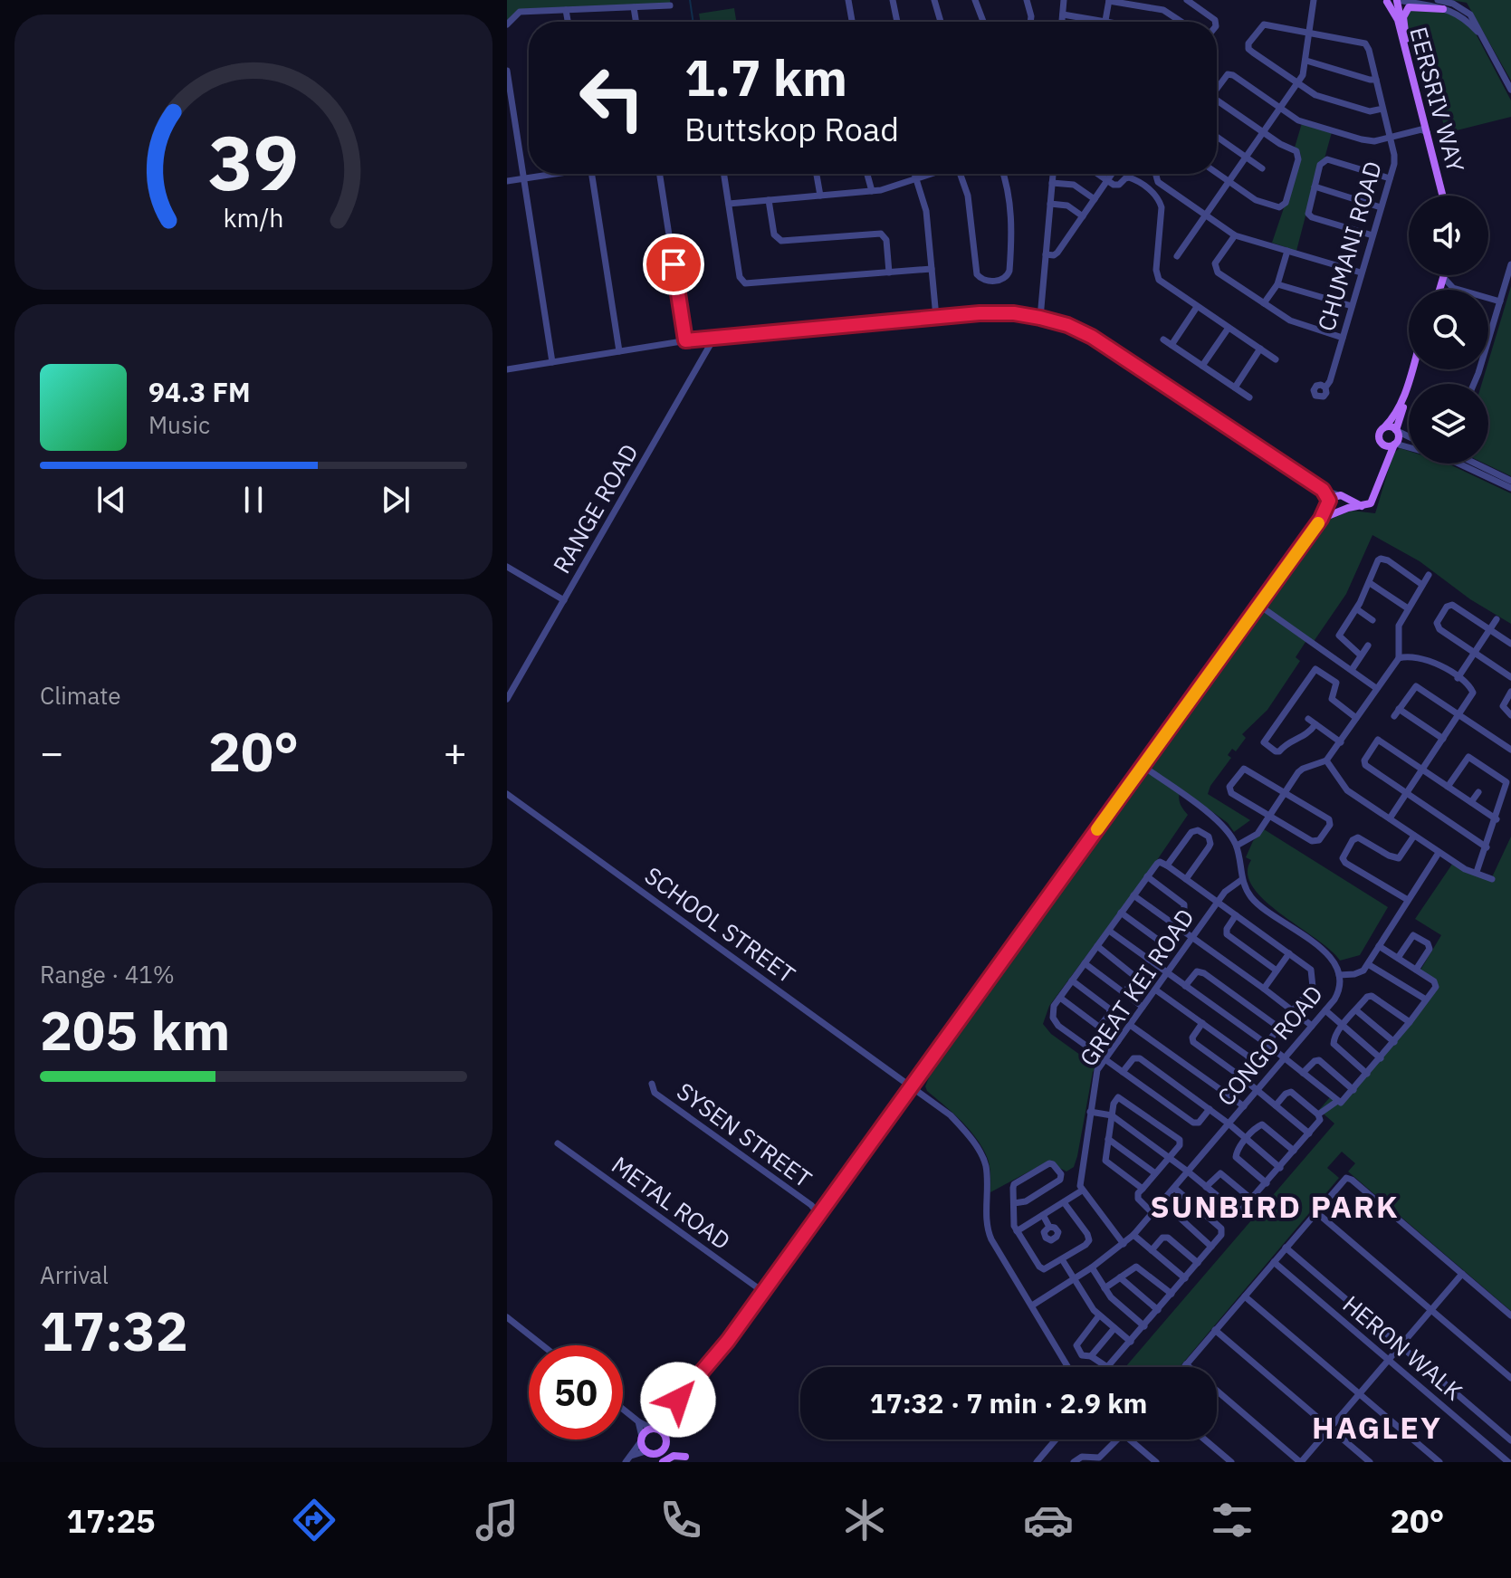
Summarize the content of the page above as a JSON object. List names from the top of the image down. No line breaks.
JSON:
{"streets":{"main road":["EERSRIV WAY"],"street":["CHUMANI ROAD","RANGE ROAD","SCHOOL STREET","GREAT KEI ROAD","CONGO ROAD","SYSEN STREET","METAL ROAD","HERON WALK"]},"crossings":[["SCHOOL STREET","CONGO ROAD"],["GREAT KEI ROAD","CONGO ROAD"]],"districts":["SUNBIRD PARK","HAGLEY"],"page":{"turn":["1.7 km","Buttskop Road"],"song":["94.3 FM","Music"],"tile":["Climate",["Range · 41%","205 km"],["Arrival","17:32"]],"heat":["−","20°","+"],"limit":"50","trip":"17:32 · 7 min · 2.9 km","tabs":["17:25","20°"],"gauge":["39","km/h"]}}
